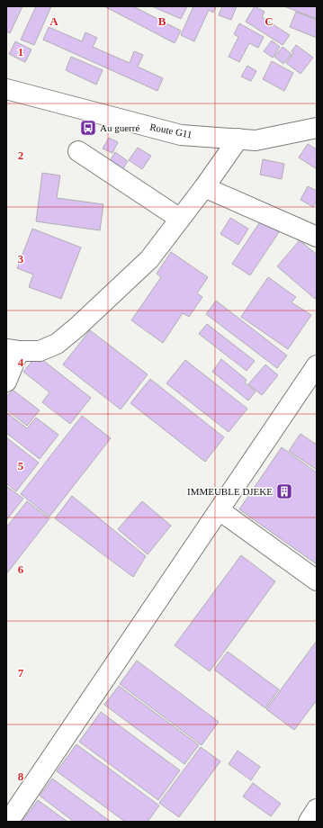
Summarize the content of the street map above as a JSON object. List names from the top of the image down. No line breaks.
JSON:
{"streets":{"street":["Route G11"]},"places":{"bus stop":["Au guerré"],"building":["IMMEUBLE DJEKE"]},"grid":{"columns":["A","B","C"],"rows":["1","2","3","4","5","6","7","8"]}}
